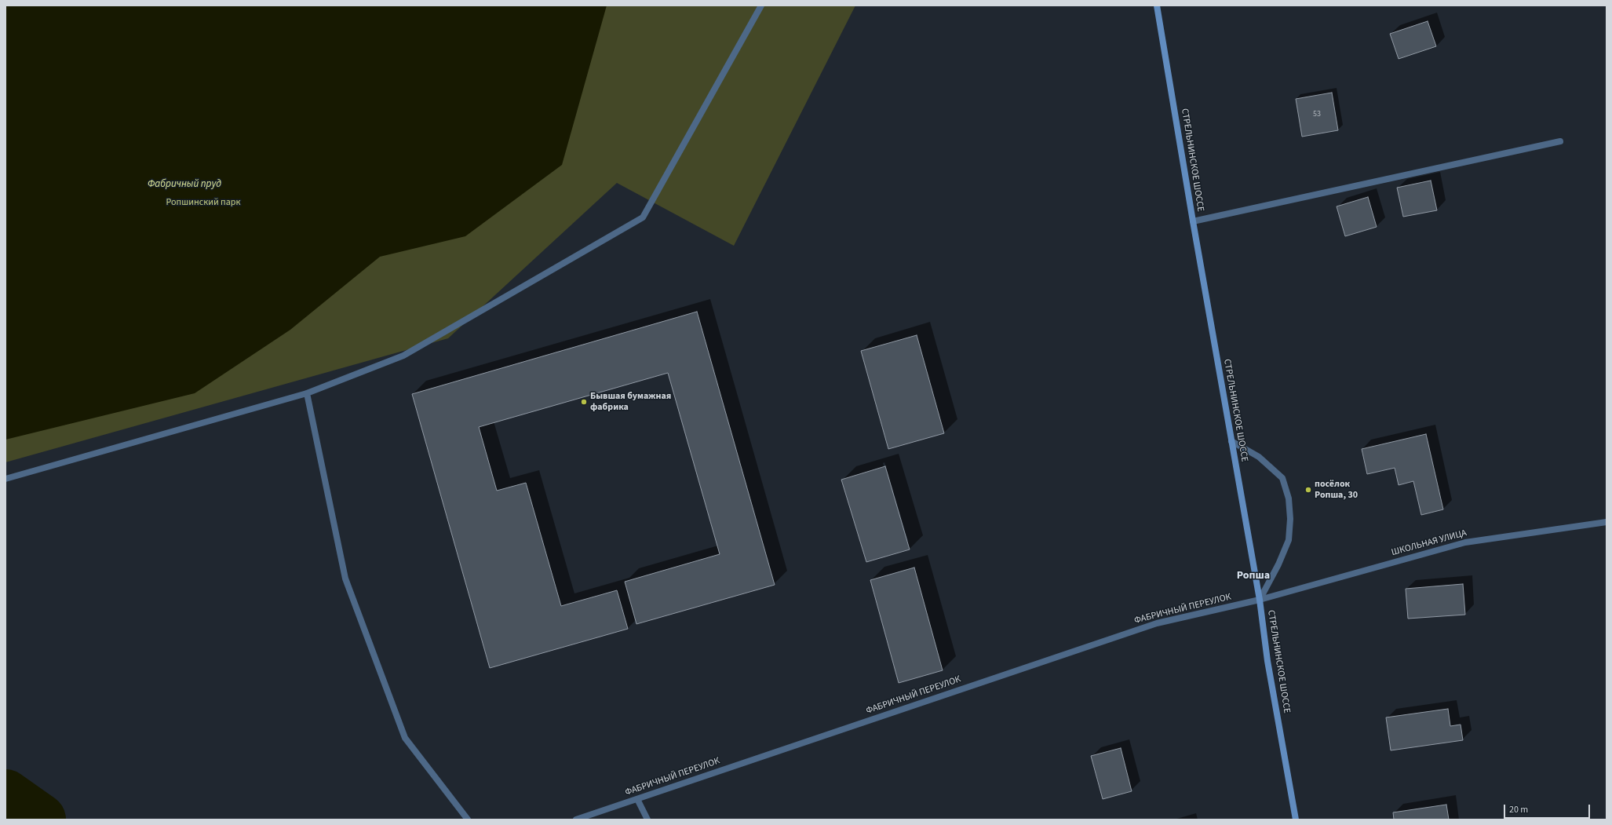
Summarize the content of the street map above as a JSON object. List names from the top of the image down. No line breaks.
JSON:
{"streets":{"main road":["СТРЕЛЬНИНСКОЕ ШОССЕ"],"street":["ШКОЛЬНАЯ УЛИЦА","ФАБРИЧНЫЙ ПЕРЕУЛОК"]},"crossings":[["СТРЕЛЬНИНСКОЕ ШОССЕ","ШКОЛЬНАЯ УЛИЦА"],["СТРЕЛЬНИНСКОЕ ШОССЕ","ФАБРИЧНЫЙ ПЕРЕУЛОК"],["ШКОЛЬНАЯ УЛИЦА","ФАБРИЧНЫЙ ПЕРЕУЛОК"]],"districts":["Ропша"],"water":["Фабричный пруд"],"parks":["Ропшинский парк"],"places":["Бывшая бумажная фабрика","посёлок Ропша, 30"],"house_numbers":["53"],"scale_bar":"20 m"}
